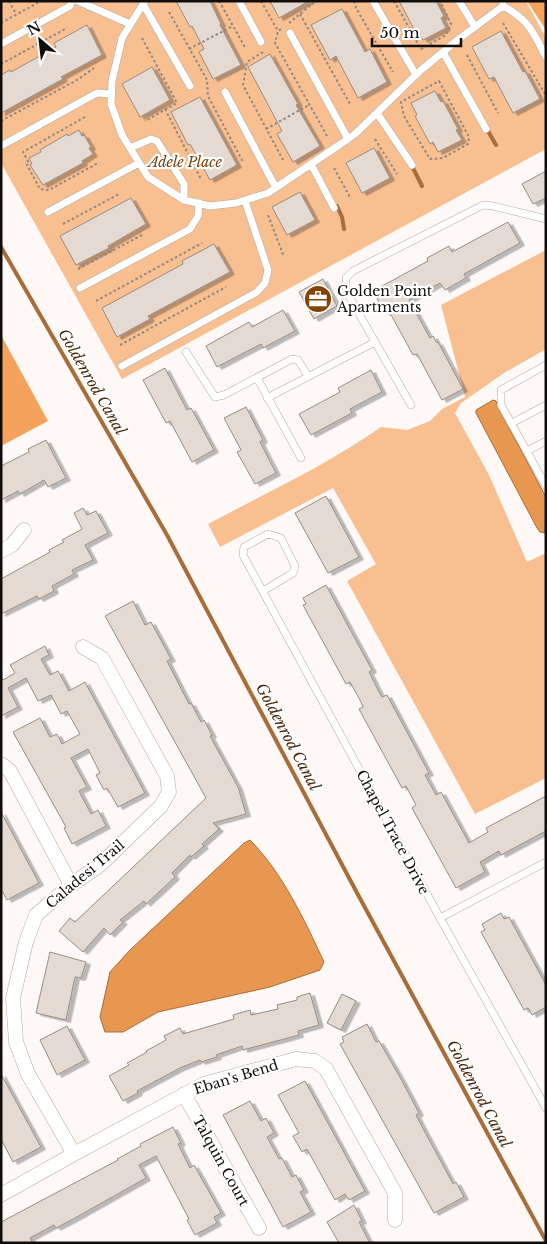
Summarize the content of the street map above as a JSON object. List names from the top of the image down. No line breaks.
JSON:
{"streets":{"street":["Caladesi Trail","Eban's Bend","Talquin Court"],"lane":["Chapel Trace Drive"]},"crossings":[["Caladesi Trail","Eban's Bend"],["Eban's Bend","Talquin Court"]],"water":["Goldenrod Canal"],"parks":["Adele Place"],"places":{"office":["Golden Point Apartments"]},"scale_bar":"50 m","north":"top left"}
